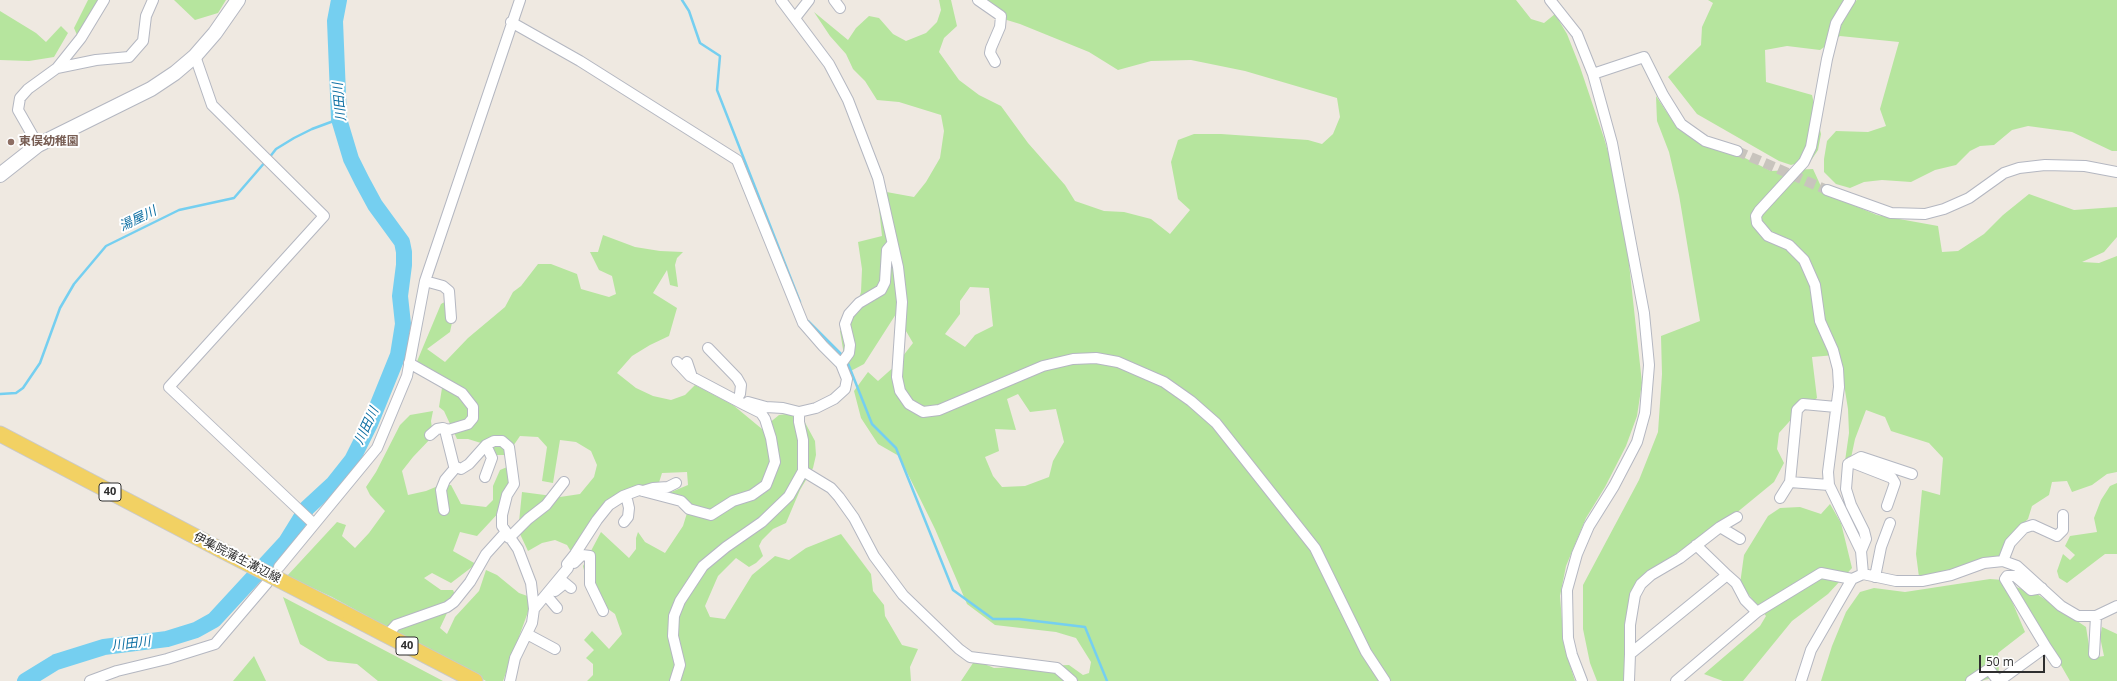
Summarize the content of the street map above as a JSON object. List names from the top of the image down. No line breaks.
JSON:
{"streets":{"main road":["40","伊集院蒲生溝辺線"]},"water":["川田川","湯屋川"],"places":["東俣幼稚園"],"scale_bar":"50 m"}
